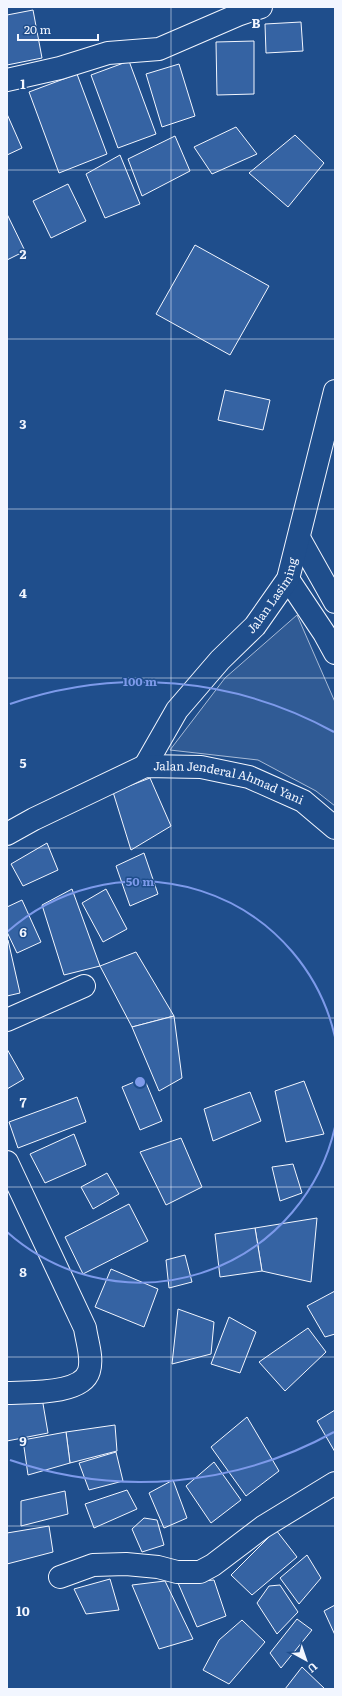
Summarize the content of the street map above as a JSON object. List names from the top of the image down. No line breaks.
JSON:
{"streets":{"main road":["Jalan Lasiming","Jalan Jenderal Ahmad Yani"]},"crossings":[["Jalan Lasiming","Jalan Jenderal Ahmad Yani"]],"scale_bar":"20 m","north":"bottom right","grid":{"columns":["B"],"rows":["1","2","3","4","5","6","7","8","9","10"]},"rings":["100 m","50 m"]}
